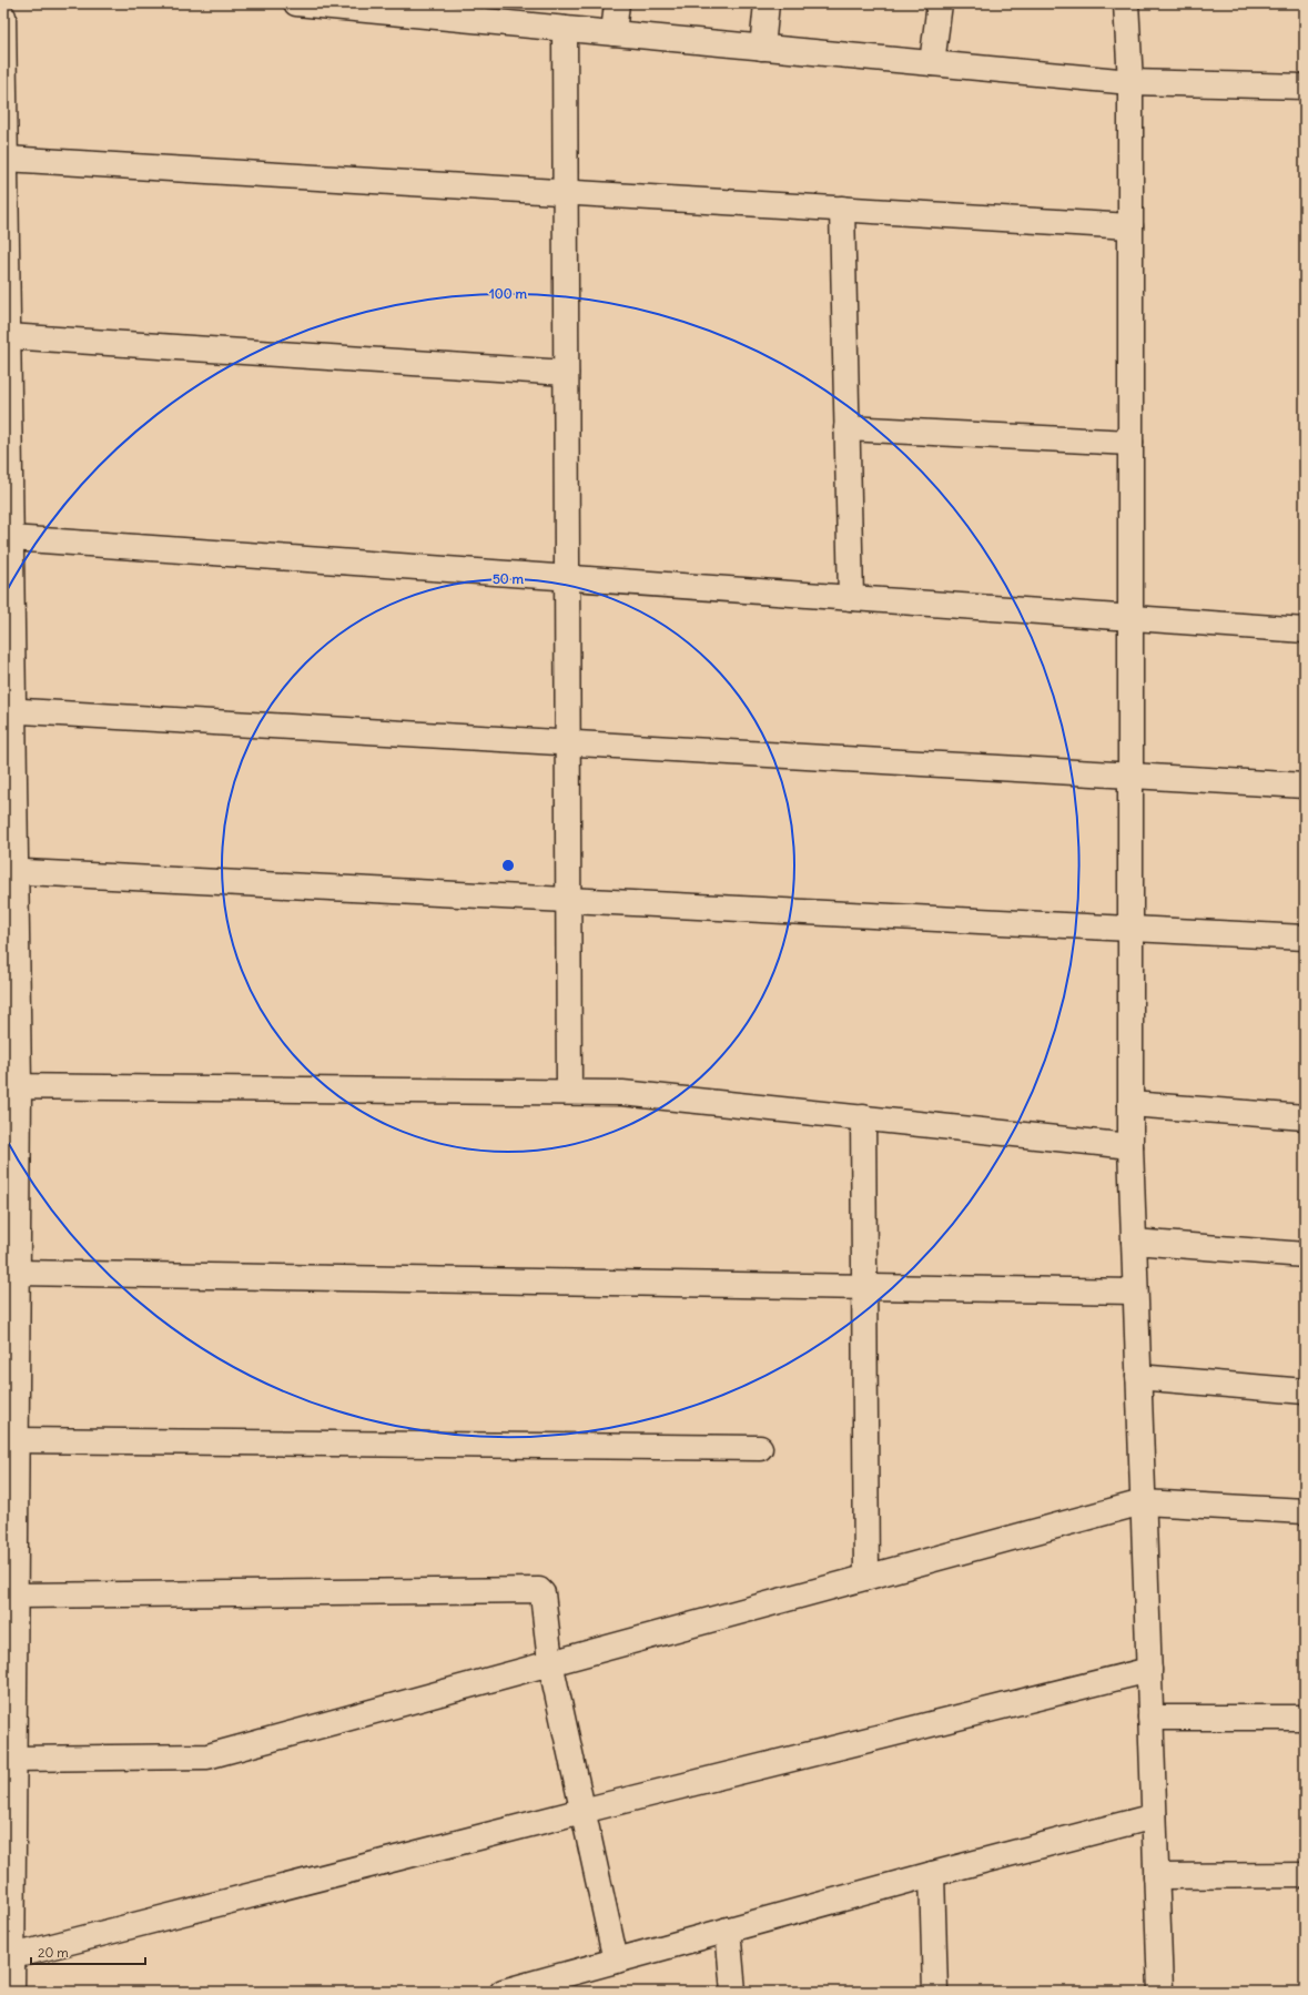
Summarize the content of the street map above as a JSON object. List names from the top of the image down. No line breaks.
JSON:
{"scale_bar":"20 m","rings":["100 m","50 m"]}
